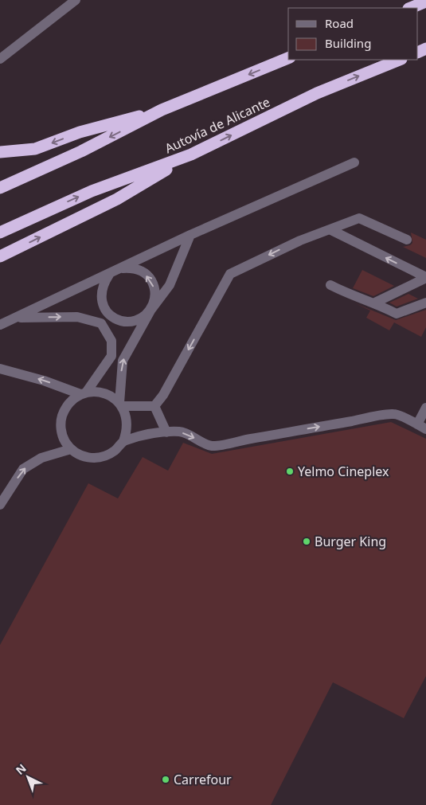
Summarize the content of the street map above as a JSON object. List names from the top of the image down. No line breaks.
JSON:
{"streets":{"highway":["Autovía de Alicante"]},"places":["Yelmo Cineplex","Burger King","Carrefour"],"legend":["Road","Building"],"north":"top left"}
